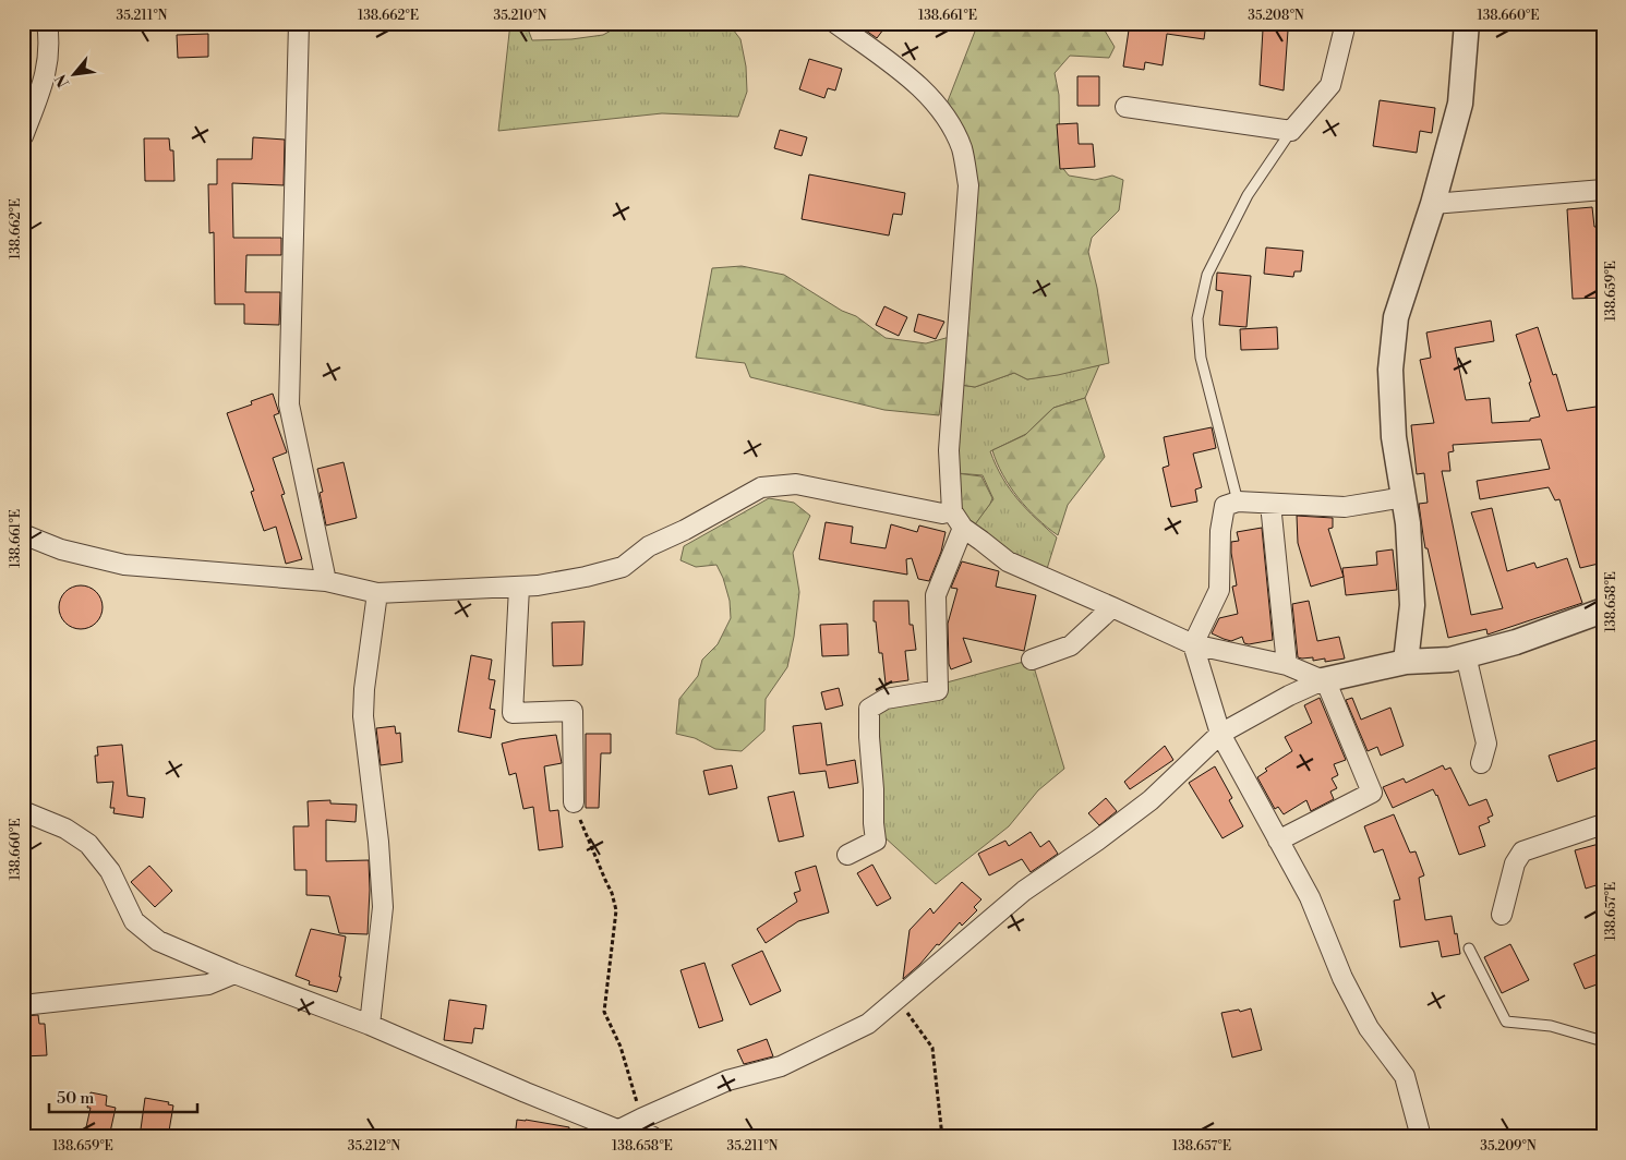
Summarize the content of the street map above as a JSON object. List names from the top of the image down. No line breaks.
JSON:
{"scale_bar":"50 m","north":"bottom left","coordinates":["35.211°N","138.662°E","35.210°N","138.661°E","35.208°N","138.660°E","138.659°E","138.658°E","138.657°E","35.212°N","35.209°N"]}
